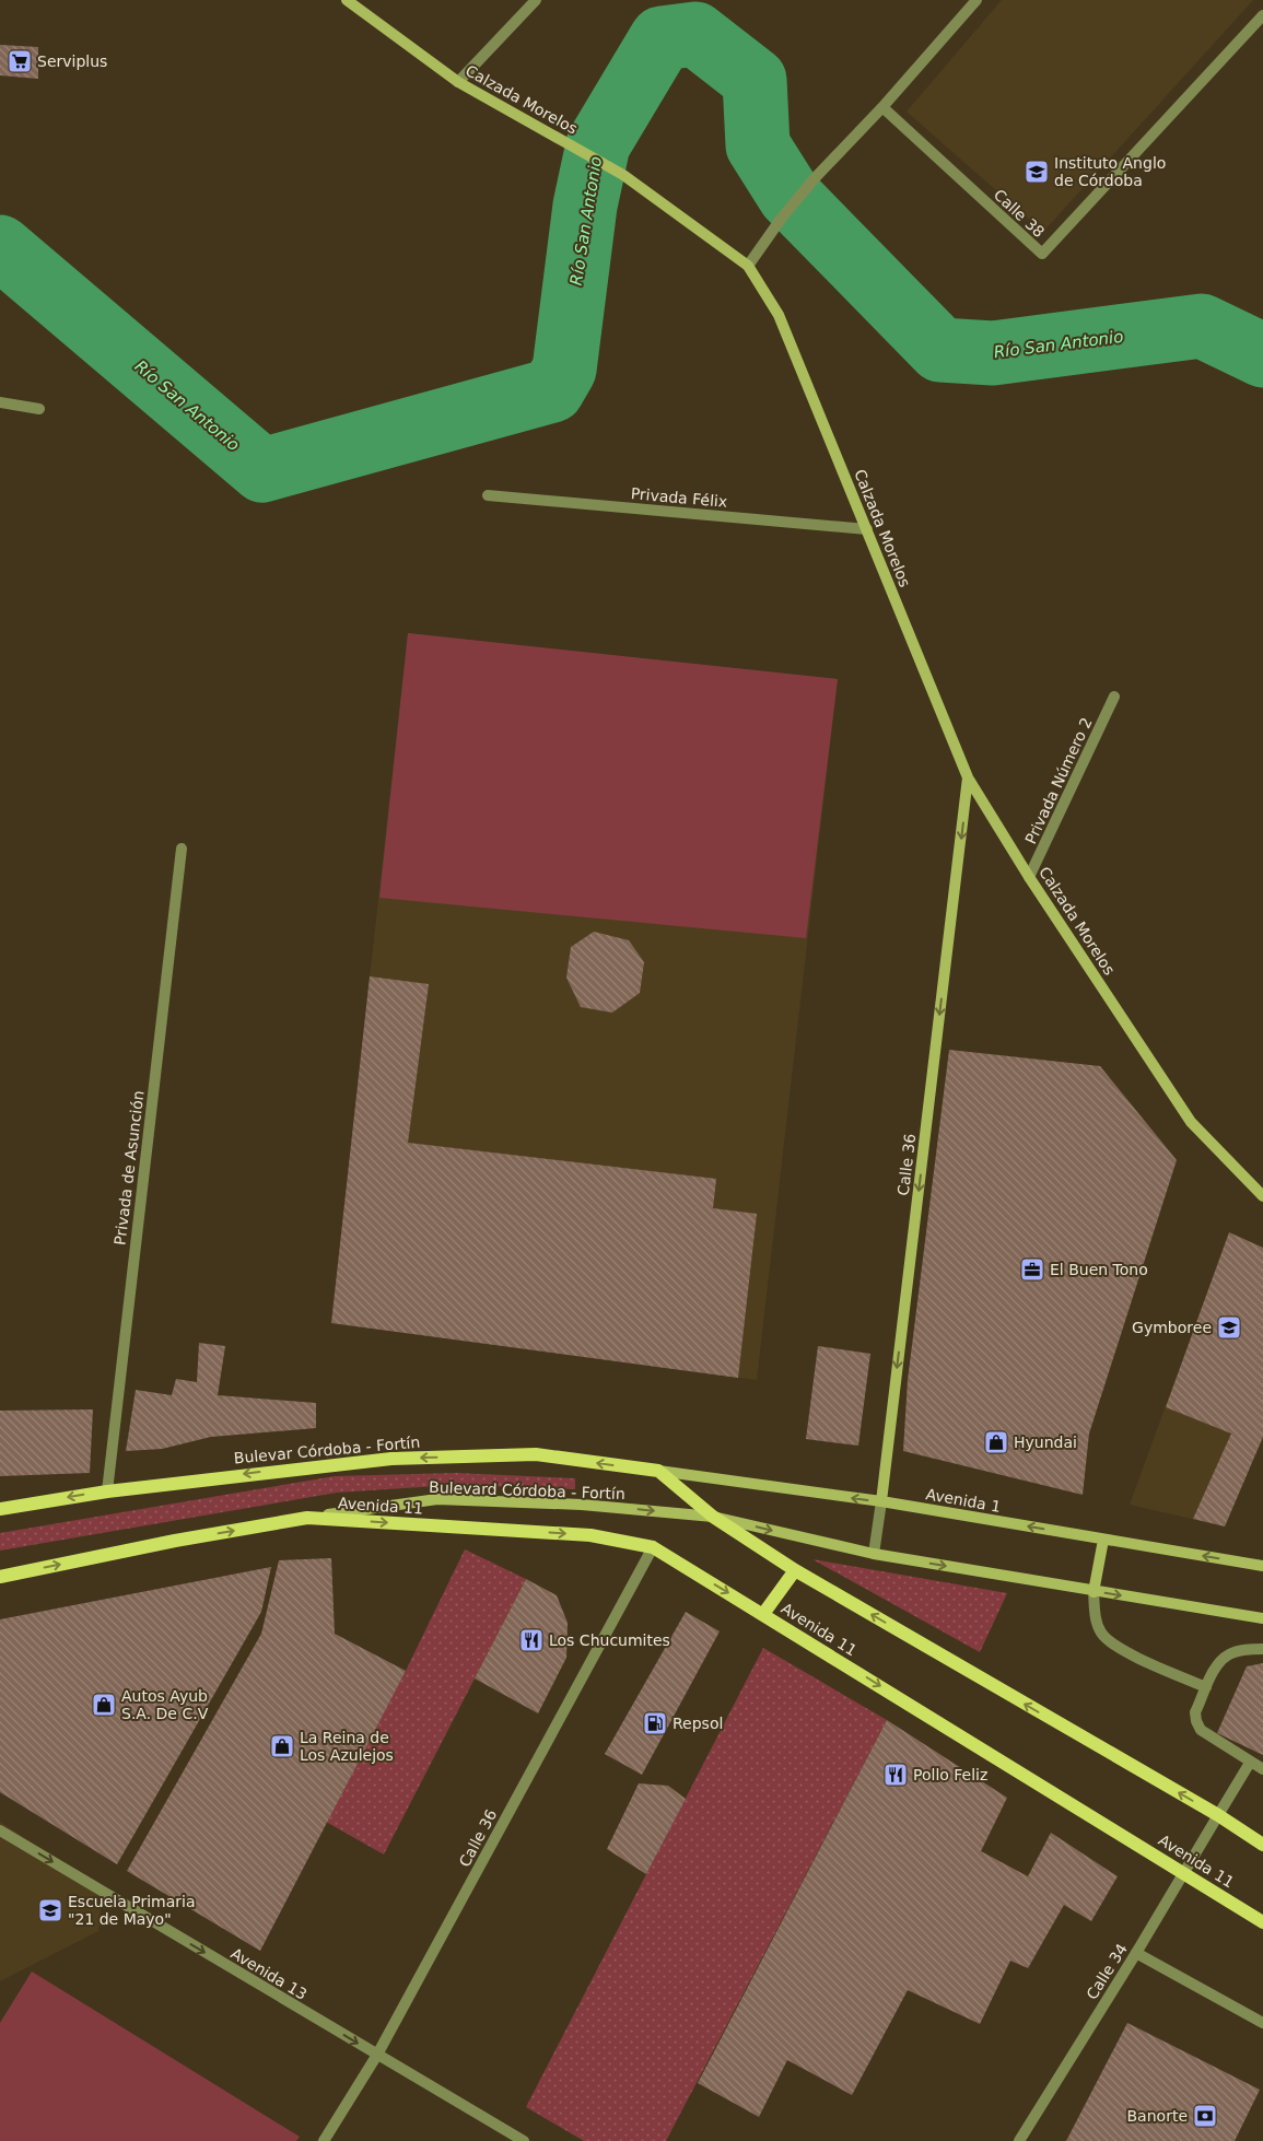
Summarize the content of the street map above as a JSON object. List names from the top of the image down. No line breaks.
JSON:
{"streets":{"main road":["Calzada Morelos","Calle 36","Bulevar Córdoba - Fortín","Bulevard Córdoba - Fortín","Avenida 1","Avenida 11"],"street":["Calle 38","Privada Félix","Privada Número 2","Privada de Asunción","Calle 34","Avenida 13"]},"crossings":[["Calzada Morelos","Privada Félix"],["Calzada Morelos","Privada Número 2"],["Calzada Morelos","Calle 36"],["Calle 36","Avenida 1"],["Calle 36","Avenida 11"],["Calle 36","Avenida 13"],["Privada de Asunción","Bulevar Córdoba - Fortín"],["Bulevar Córdoba - Fortín","Avenida 1"],["Bulevard Córdoba - Fortín","Avenida 11"],["Avenida 11","Calle 34"]],"one_way":["Calle 36","Bulevard Córdoba - Fortín","Avenida 13"],"water":["Río San Antonio"],"places":{"supermarket":["Serviplus"],"school or university":["Instituto Anglo de Córdoba","Gymboree","Escuela Primaria \"21 de Mayo\""],"office":["El Buen Tono"],"shop":["Hyundai","Autos Ayub S.A. De C.V","La Reina de Los Azulejos"],"restaurant":["Los Chucumites","Pollo Feliz"],"fuel station":["Repsol"],"bank":["Banorte"]}}
